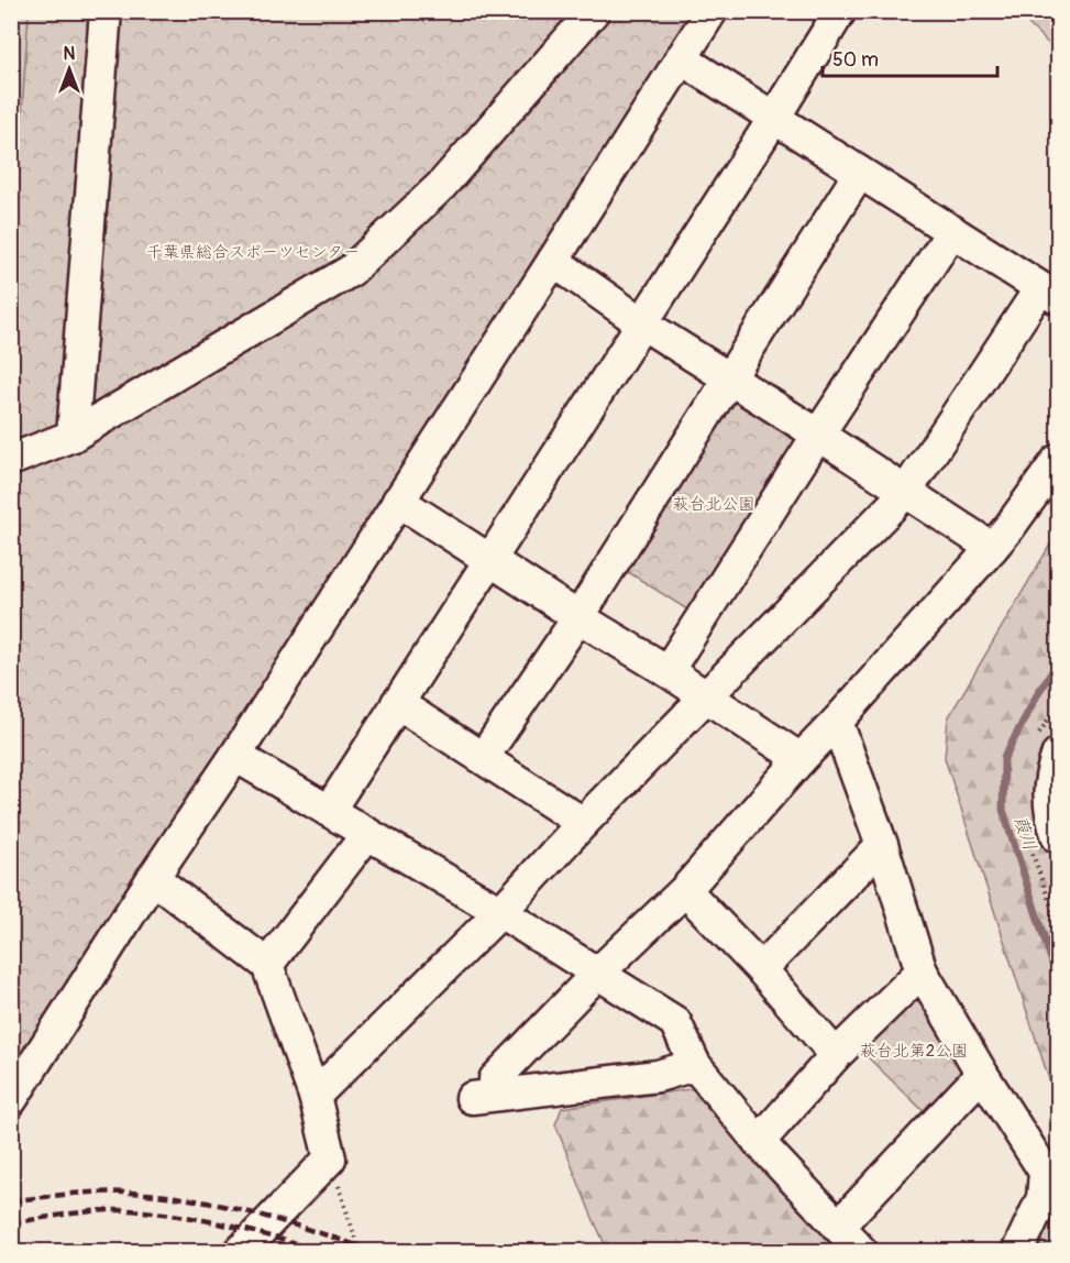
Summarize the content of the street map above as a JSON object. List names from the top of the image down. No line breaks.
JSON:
{"water":["葭川"],"parks":["千葉県総合スポーツセンター","萩台北公園","萩台北第2公園"],"scale_bar":"50 m","north":"top"}
